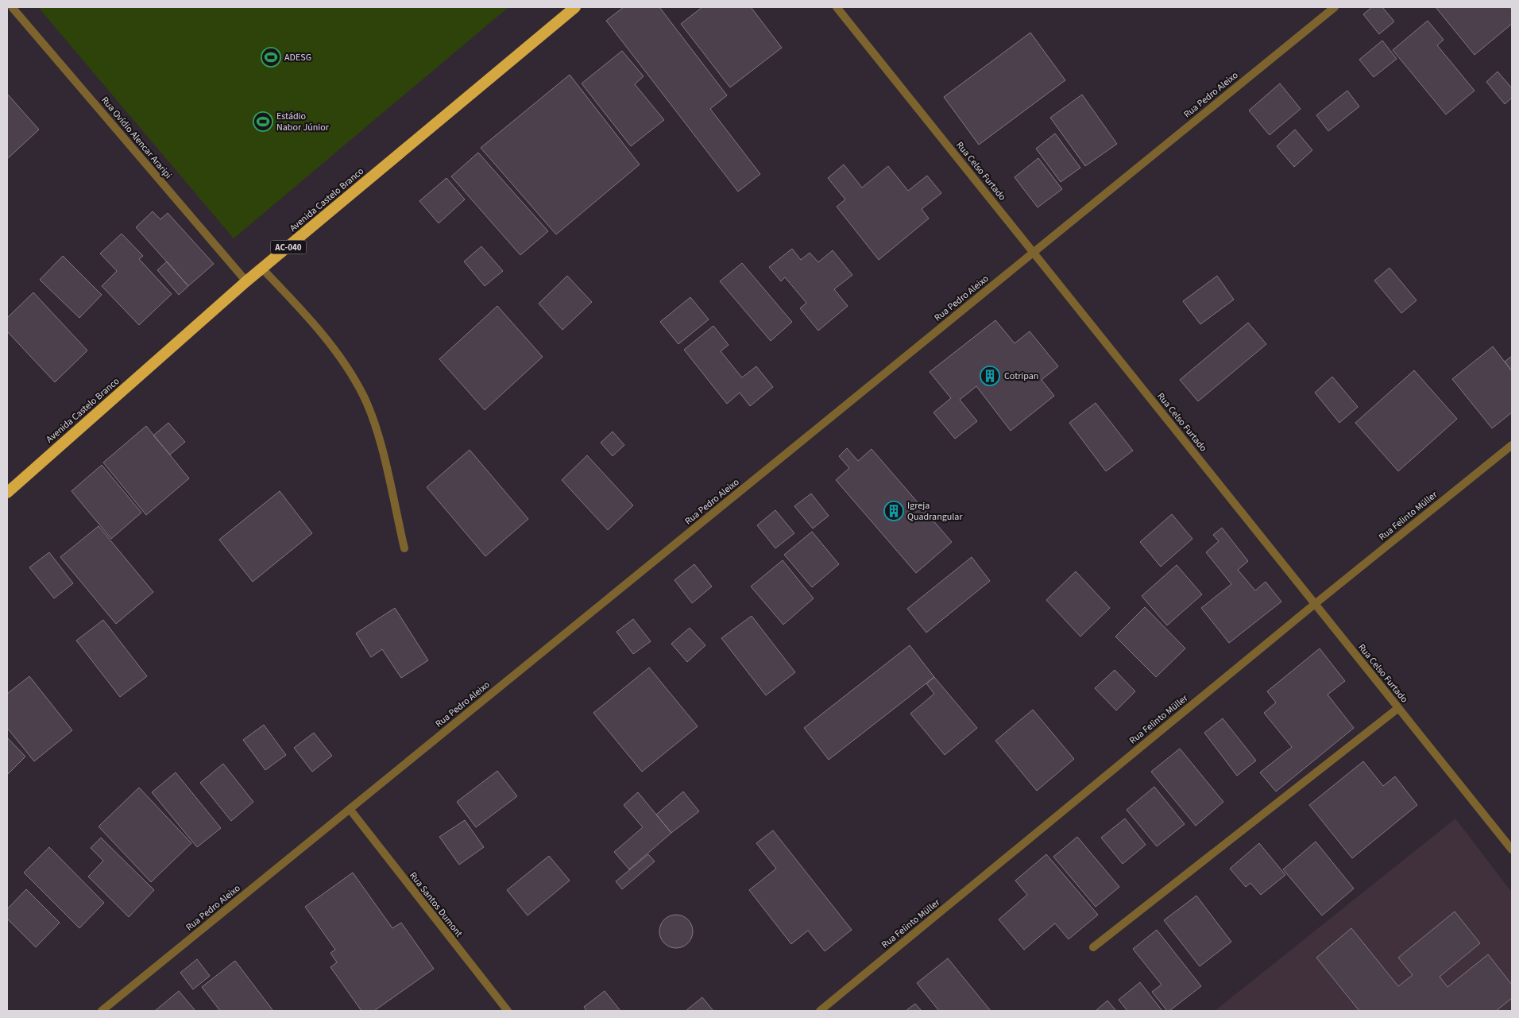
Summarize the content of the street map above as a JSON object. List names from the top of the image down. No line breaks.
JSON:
{"streets":{"highway":["Avenida Castelo Branco","AC-040"],"street":["Rua Pedro Aleixo","Rua Ovídio Alencar Araripi","Rua Celso Furtado","Rua Felinto Müller","Rua Santos Dumont"]},"crossings":[["Rua Pedro Aleixo","Rua Celso Furtado"],["Rua Pedro Aleixo","Rua Santos Dumont"],["Rua Ovídio Alencar Araripi","Avenida Castelo Branco"],["Rua Celso Furtado","Rua Felinto Müller"]],"places":{"sports":["ADESG","Estádio Nabor Júnior"],"building":["Cotripan","Igreja Quadrangular"]}}
